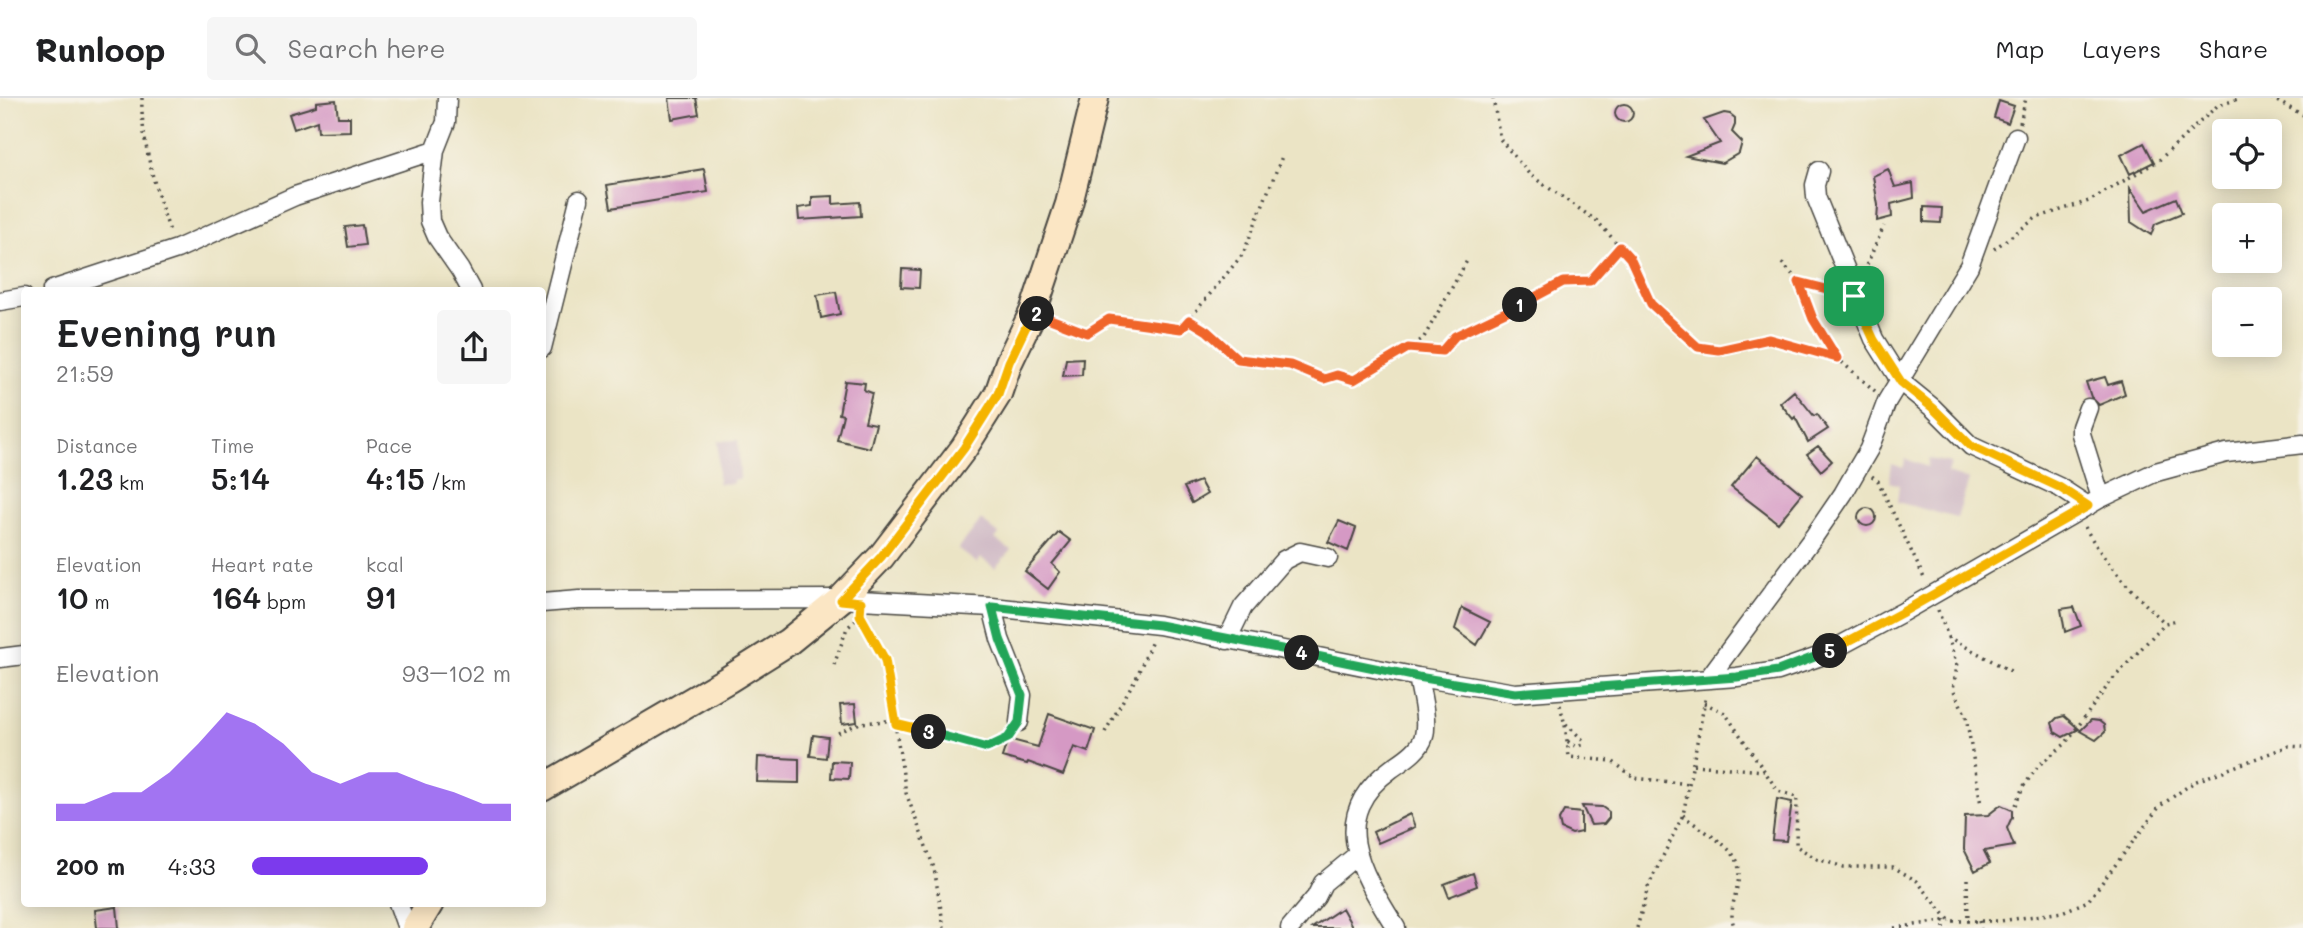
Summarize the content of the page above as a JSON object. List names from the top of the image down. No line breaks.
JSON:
{"page":{"header":"Runloop","search":"Search here","nav":["Map","Layers","Share"],"map_buttons":["+","−"],"pins":["1","2","5","4","3"],"heading":["Evening run","21:59"],"stats":[["Distance","1.23 km"],["Time","5:14"],["Pace","4:15 /km"],["Elevation","10 m"],["Heart rate","164 bpm"],["kcal","91"]],"chart":["Elevation","93–102 m"],"list":[{"name":"200 m","note":"4:33"}]}}
